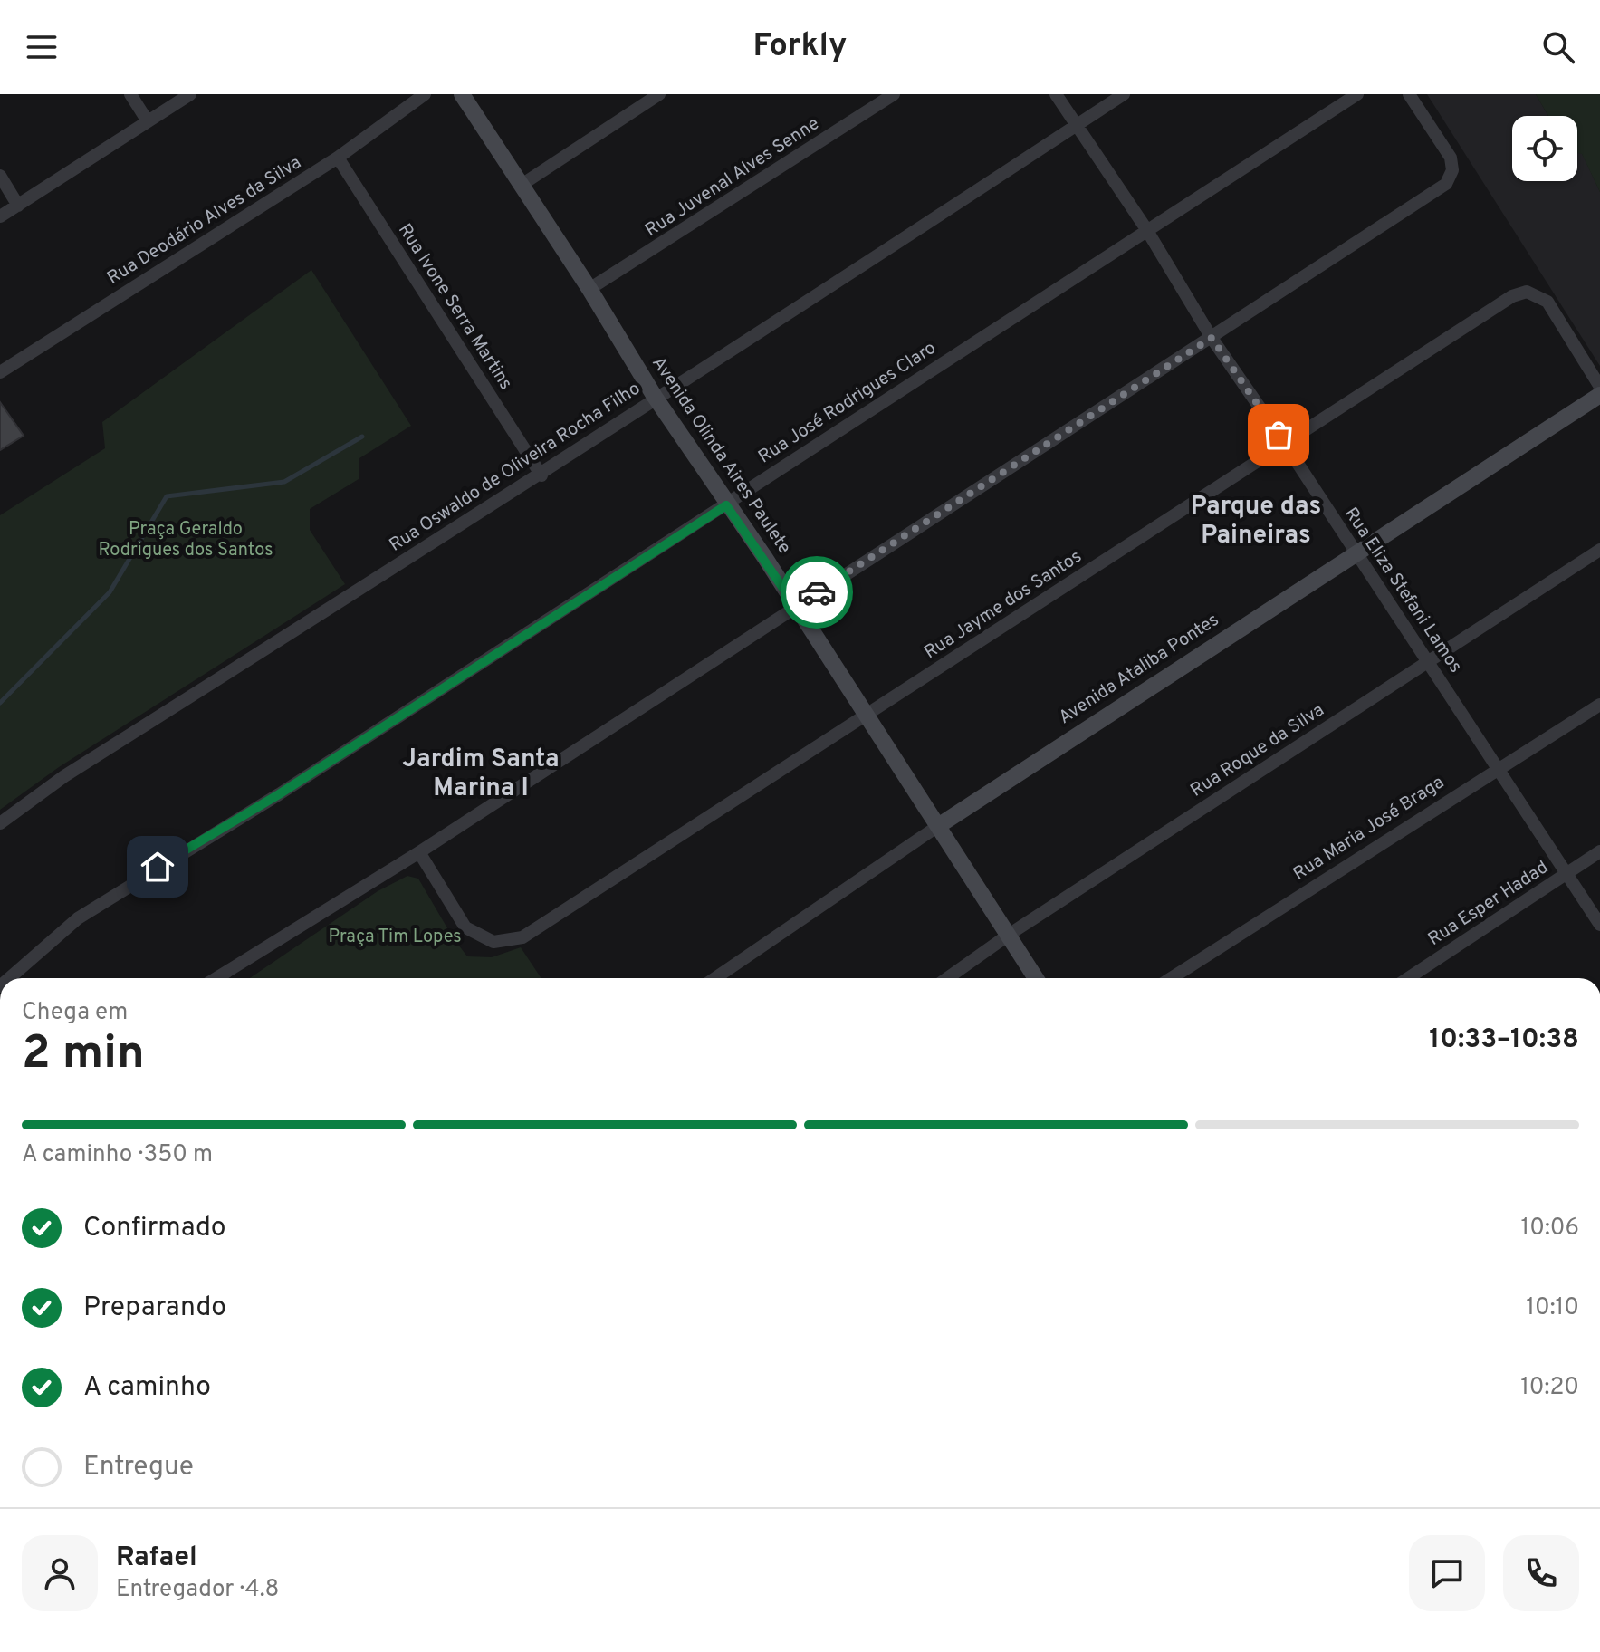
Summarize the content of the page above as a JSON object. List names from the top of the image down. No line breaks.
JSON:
{"streets":{"street":["Rua Juvenal Alves Senne","Rua Deodário Alves da Silva","Rua Ivone Serra Martins","Rua José Rodrigues Claro","Avenida Olinda Aires Paulete","Rua Oswaldo de Oliveira Rocha Filho","Rua Eliza Stefani Lamos","Rua Jayme dos Santos","Avenida Ataliba Pontes","Rua Roque da Silva","Rua Maria José Braga","Rua Esper Hadad"]},"crossings":[["Rua Juvenal Alves Senne","Avenida Olinda Aires Paulete"],["Rua Deodário Alves da Silva","Rua Ivone Serra Martins"],["Rua Ivone Serra Martins","Rua Oswaldo de Oliveira Rocha Filho"],["Rua José Rodrigues Claro","Avenida Olinda Aires Paulete"],["Rua José Rodrigues Claro","Rua Eliza Stefani Lamos"],["Avenida Olinda Aires Paulete","Rua Oswaldo de Oliveira Rocha Filho"],["Avenida Olinda Aires Paulete","Rua Jayme dos Santos"],["Avenida Olinda Aires Paulete","Avenida Ataliba Pontes"],["Avenida Olinda Aires Paulete","Rua Roque da Silva"],["Rua Oswaldo de Oliveira Rocha Filho","Rua Eliza Stefani Lamos"],["Rua Eliza Stefani Lamos","Rua Jayme dos Santos"],["Rua Eliza Stefani Lamos","Avenida Ataliba Pontes"],["Rua Eliza Stefani Lamos","Rua Roque da Silva"],["Rua Eliza Stefani Lamos","Rua Maria José Braga"],["Rua Eliza Stefani Lamos","Rua Esper Hadad"]],"districts":["Parque das Paineiras","Jardim Santa Marina I"],"parks":["Praça Geraldo Rodrigues dos Santos","Praça Tim Lopes"],"page":{"header":"Forkly","heading":["2 min","Chega em","10:33–10:38"],"panel":["Rafael","Entregador · 4.8"],"bar":"A caminho · 350 m","list":[["Confirmado","10:06"],["Preparando","10:10"],["A caminho","10:20"],"Entregue"]}}
